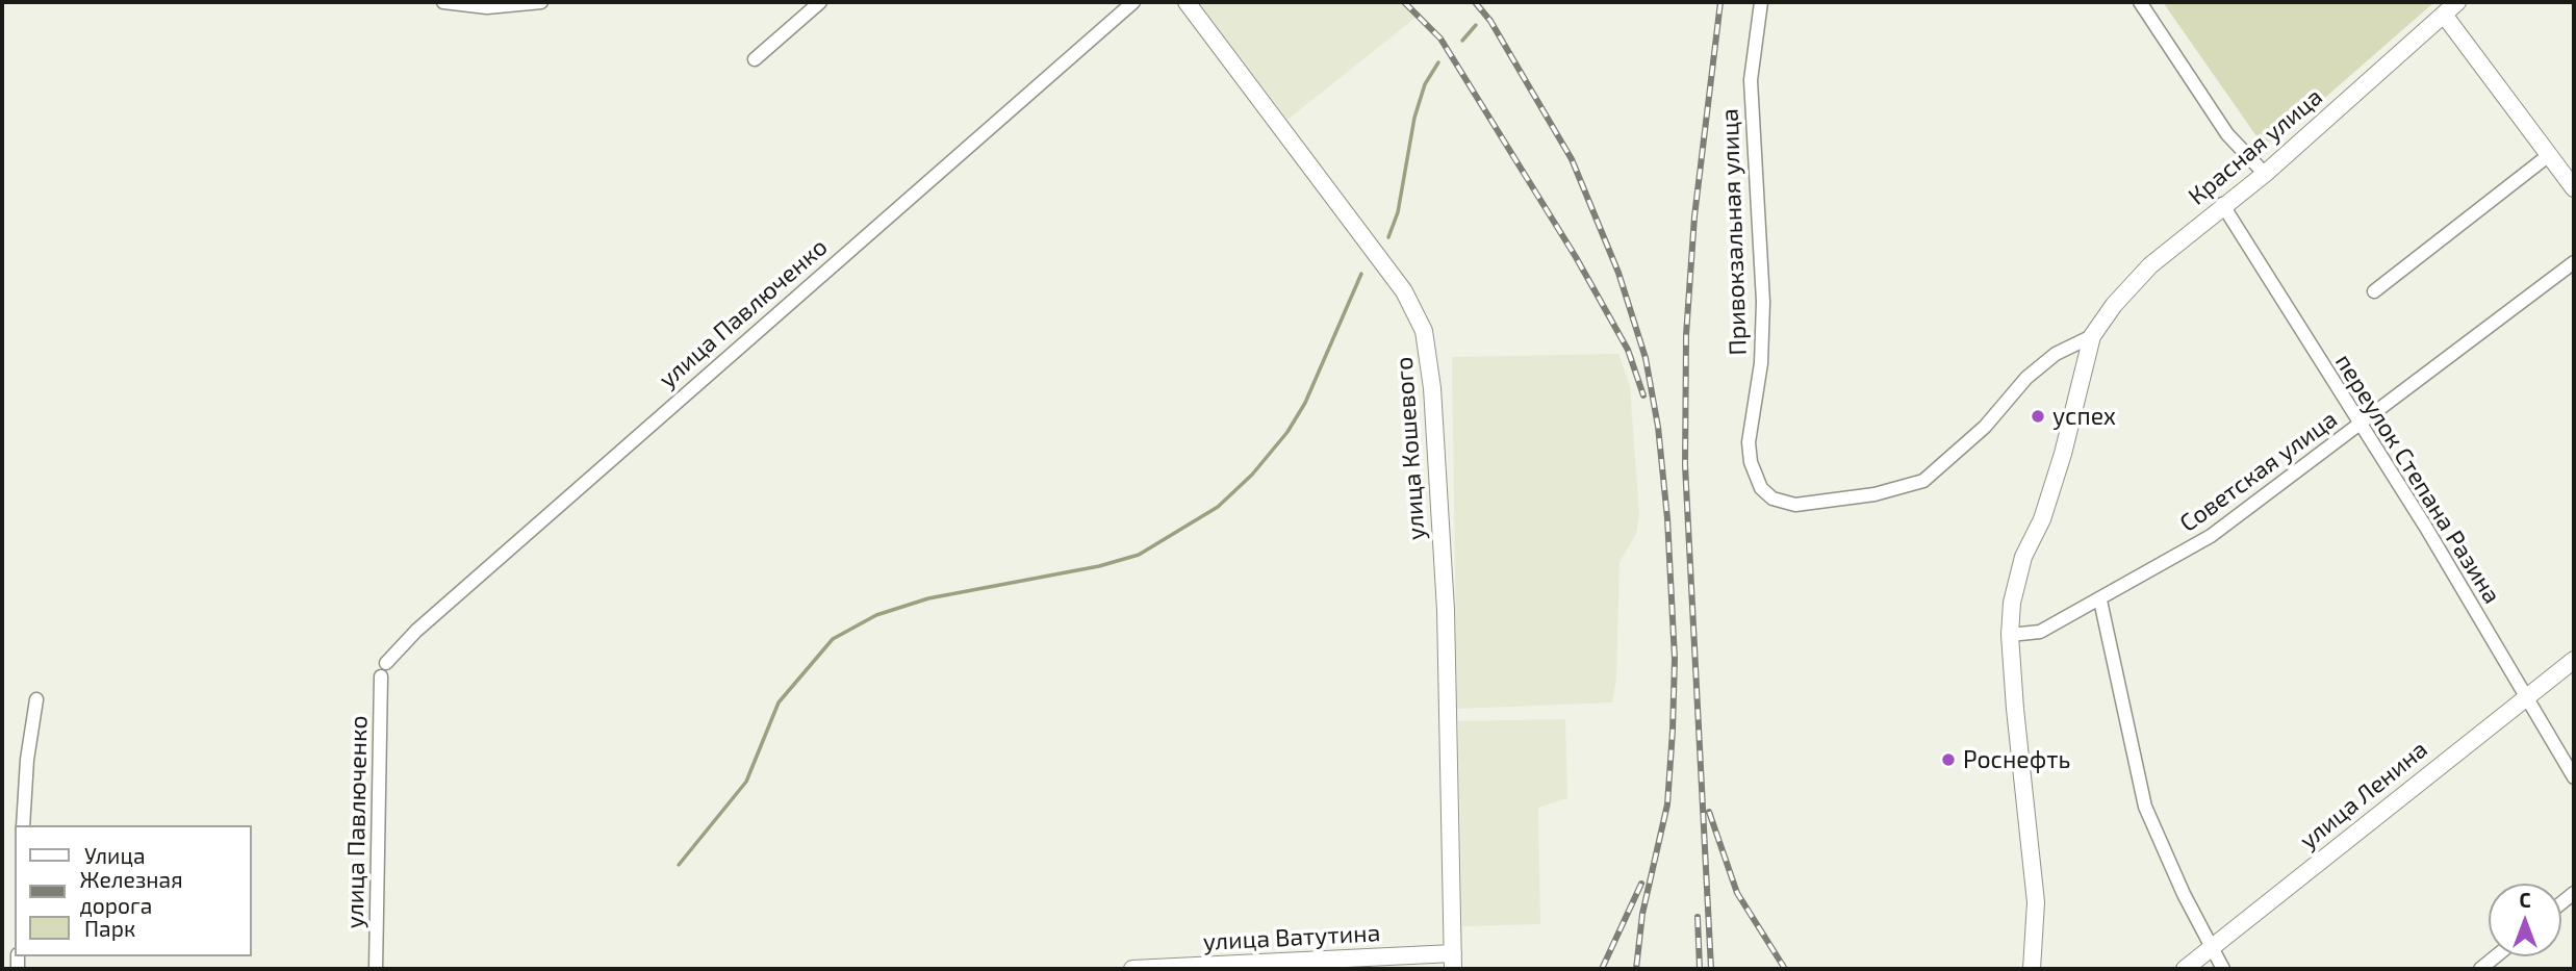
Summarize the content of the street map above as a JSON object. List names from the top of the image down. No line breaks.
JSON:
{"streets":{"street":["Красная улица","Привокзальная улица","улица Павлюченко","улица Кошевого","Советская улица","переулок Степана Разина","улица Ленина","улица Ватутина"]},"crossings":[["Красная улица","Привокзальная улица"],["Красная улица","Советская улица"],["Красная улица","переулок Степана Разина"],["улица Кошевого","улица Ватутина"],["Советская улица","переулок Степана Разина"],["переулок Степана Разина","улица Ленина"]],"places":["успех","Роснефть"],"legend":["Улица","Железная дорога","Парк"],"north":"top"}
